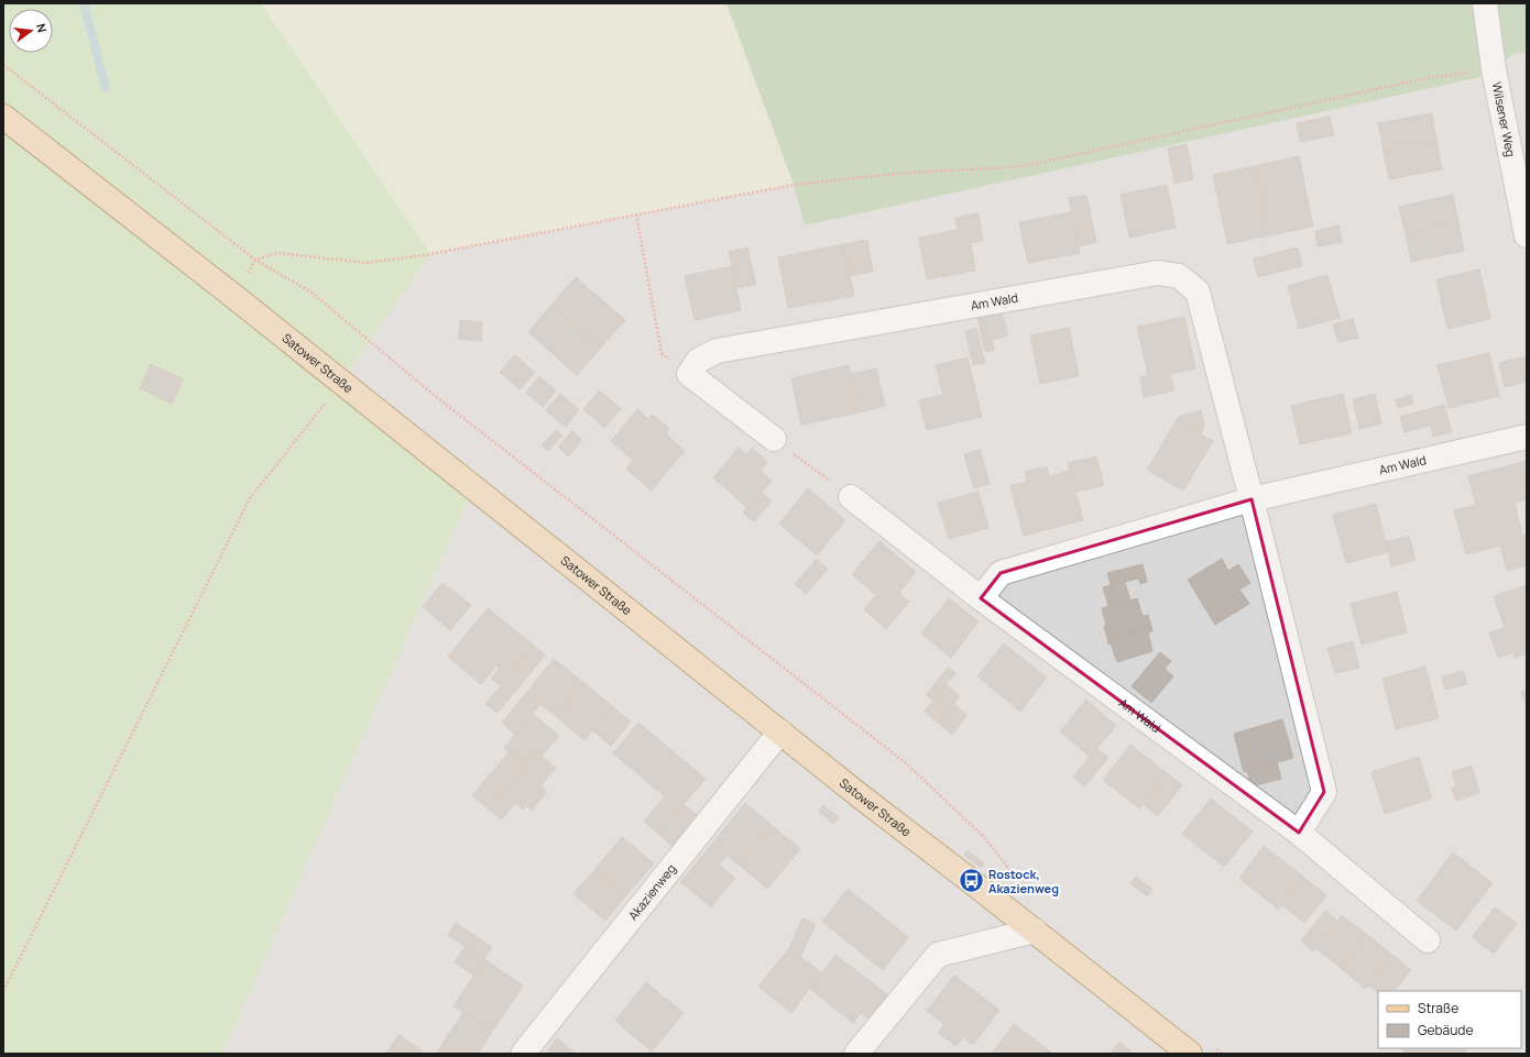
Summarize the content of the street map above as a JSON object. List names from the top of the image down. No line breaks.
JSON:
{"streets":{"main road":["Satower Straße"],"street":["Wilsener Weg","Am Wald","Akazienweg"]},"crossings":[["Satower Straße","Akazienweg"]],"places":{"bus stop":["Rostock, Akazienweg"]},"legend":["Straße","Gebäude"],"north":"right"}
